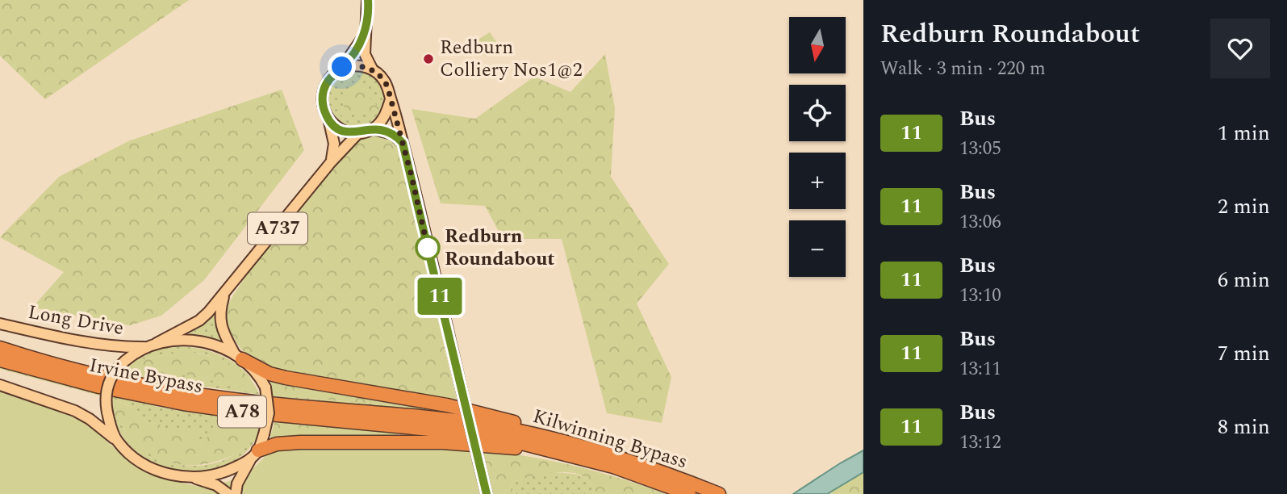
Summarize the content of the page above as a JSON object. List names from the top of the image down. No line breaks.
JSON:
{"streets":{"highway":["Irvine Bypass","A78","Kilwinning Bypass"],"main road":["A737","Long Drive"]},"crossings":[["A737","Long Drive"],["Irvine Bypass","Kilwinning Bypass"]],"places":["Redburn Colliery Nos1@2","Redburn Roundabout"],"lines":["bus line 11"],"north":"bottom","page":{"on_map":"11","heading":["Redburn Roundabout","Walk · 3 min · 220 m"],"map_buttons":["+","−"],"list":[{"mark":"11","name":"Bus","note":"13:05","value":"1 min"},{"mark":"11","name":"Bus","note":"13:06","value":"2 min"},{"mark":"11","name":"Bus","note":"13:10","value":"6 min"},{"mark":"11","name":"Bus","note":"13:11","value":"7 min"},{"mark":"11","name":"Bus","note":"13:12","value":"8 min"}]}}
